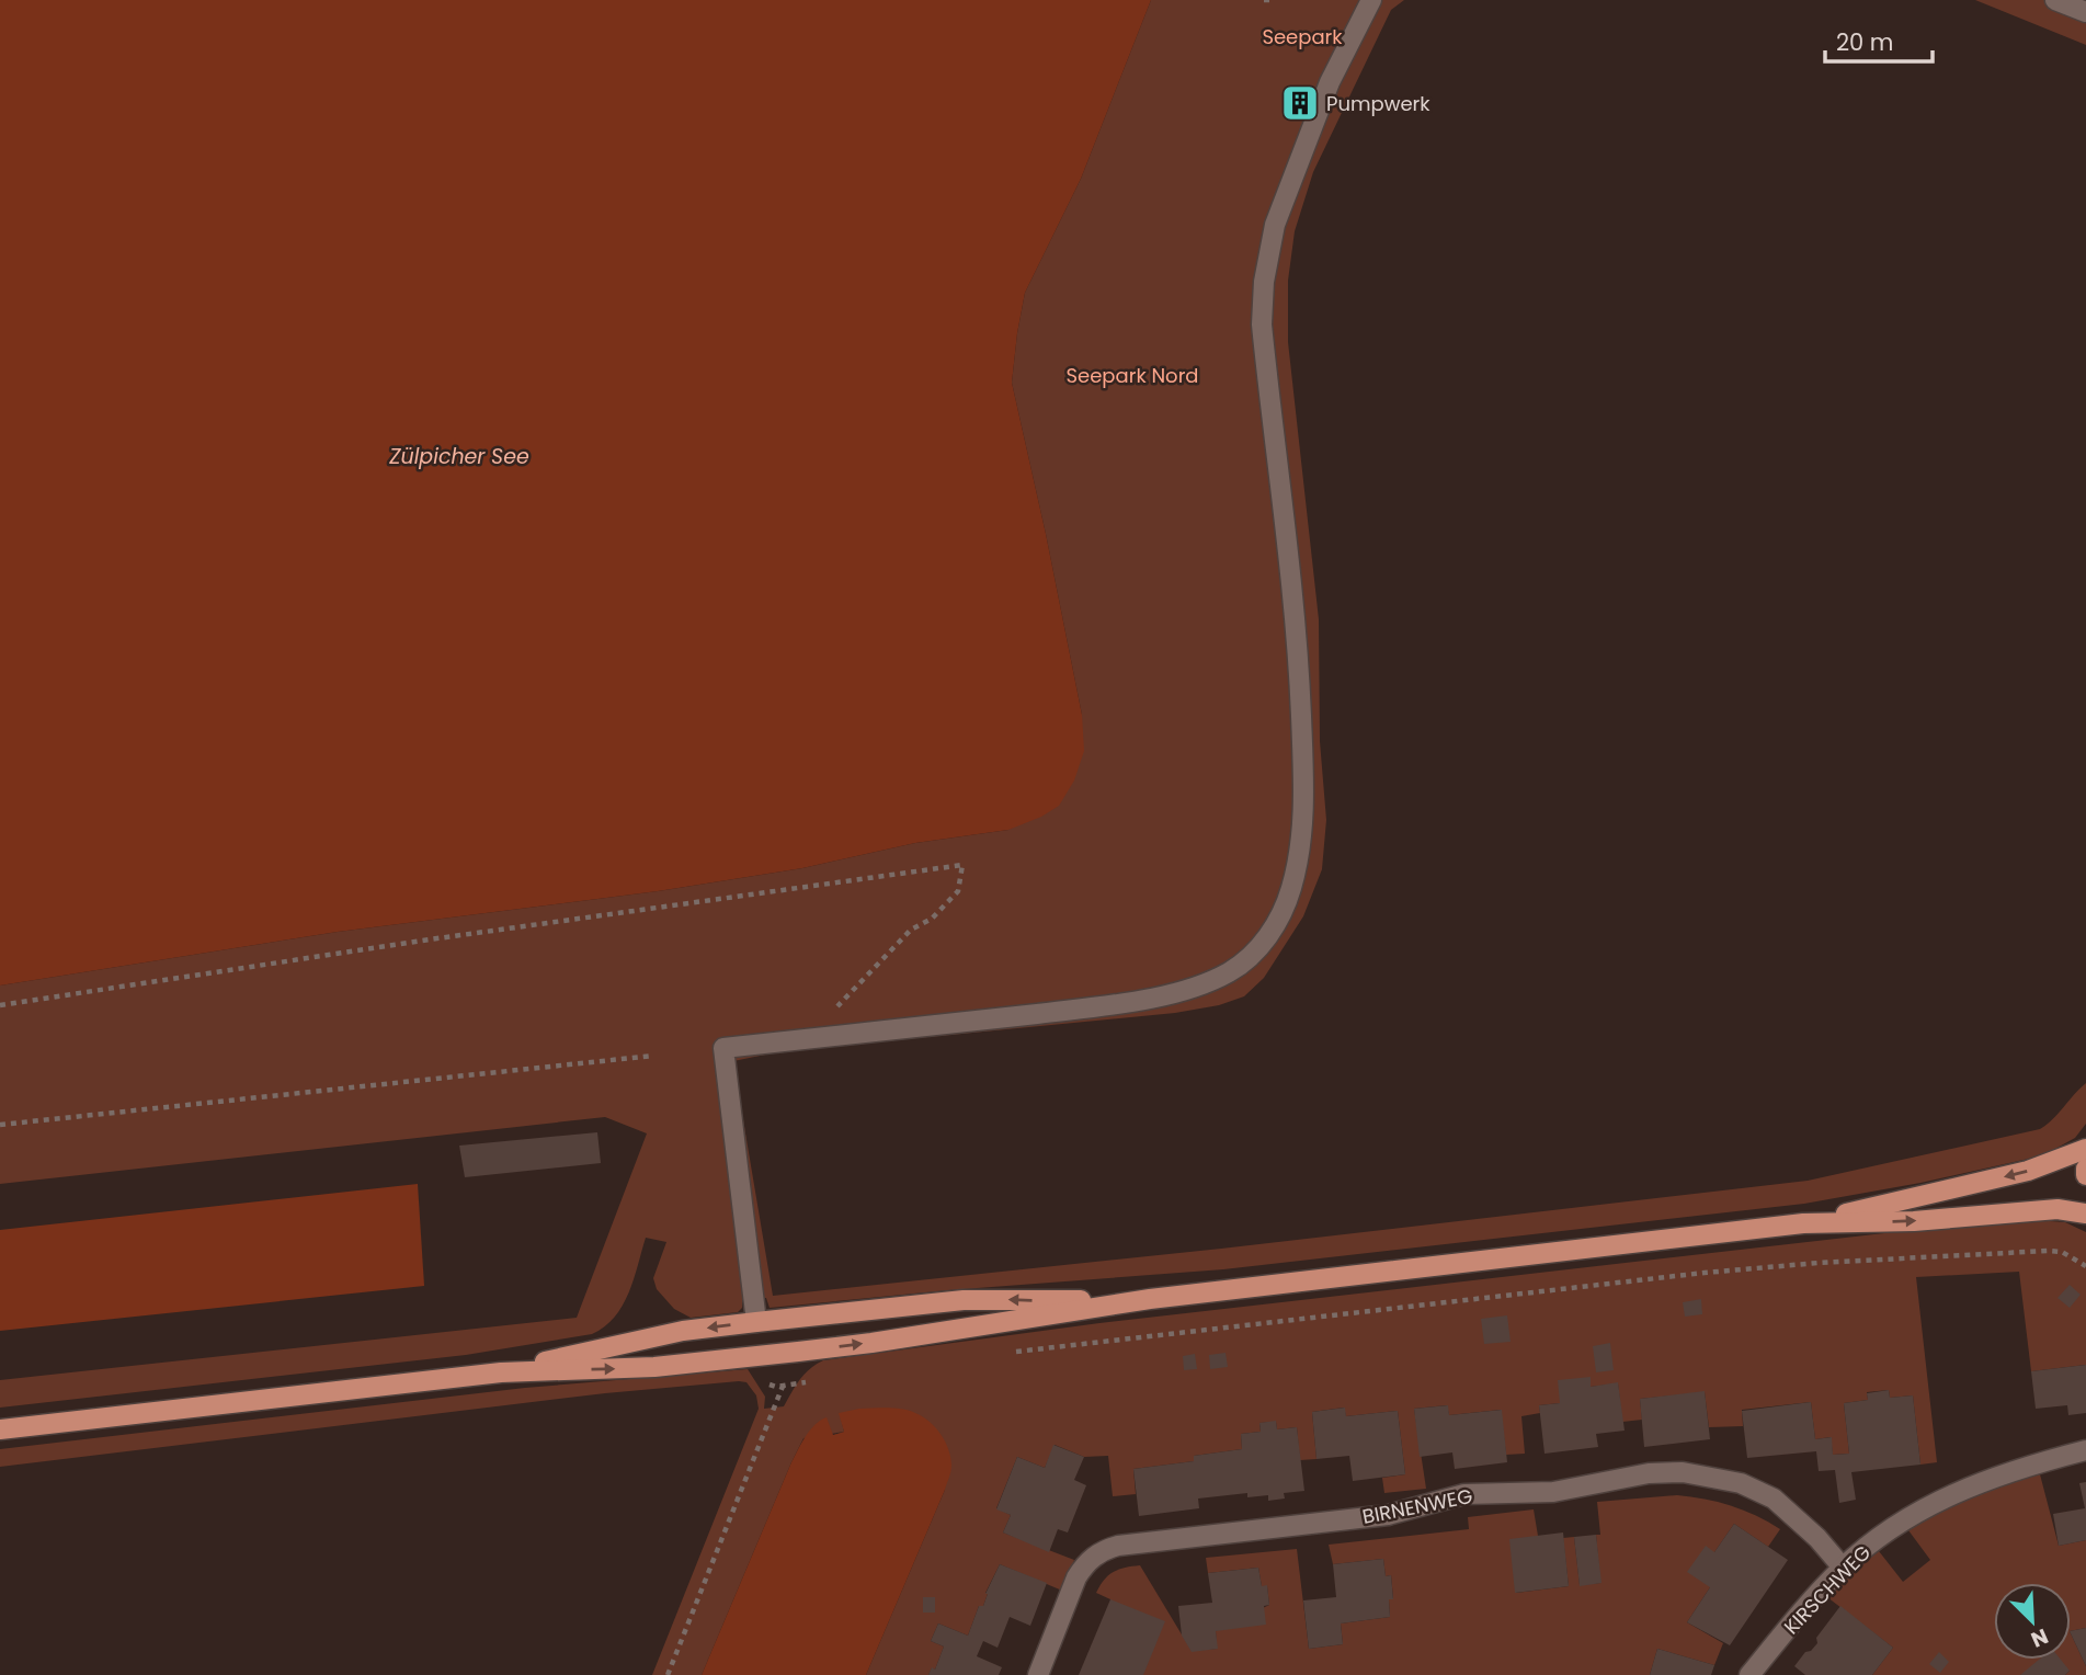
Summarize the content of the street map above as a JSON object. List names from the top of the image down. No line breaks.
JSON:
{"streets":{"street":["BIRNENWEG","KIRSCHWEG"]},"crossings":[["BIRNENWEG","KIRSCHWEG"]],"water":["Zülpicher See"],"parks":["Seepark","Seepark Nord"],"places":{"building":["Pumpwerk"]},"scale_bar":"20 m","north":"bottom right"}
